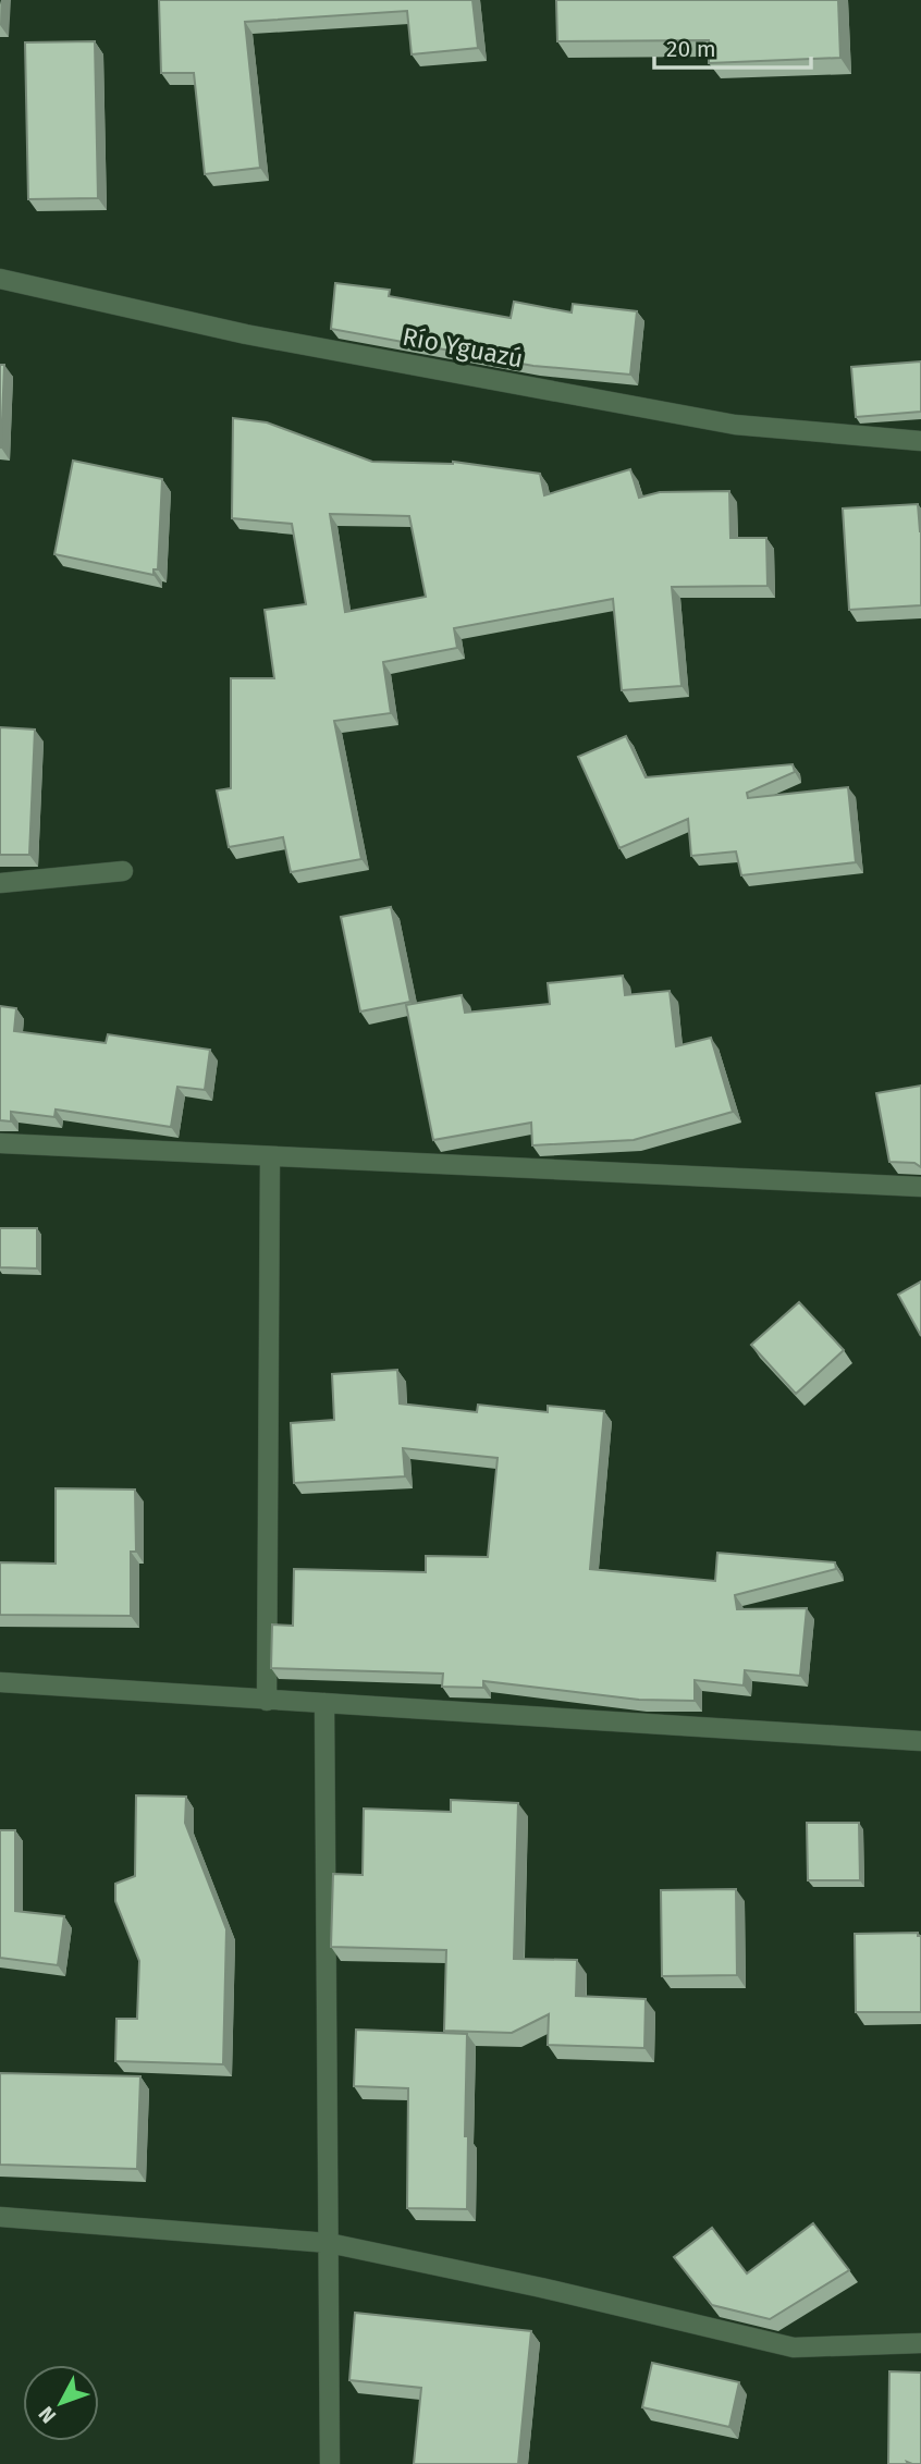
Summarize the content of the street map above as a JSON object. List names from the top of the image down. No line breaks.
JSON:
{"streets":{"street":["Río Yguazú"]},"scale_bar":"20 m","north":"bottom left"}
